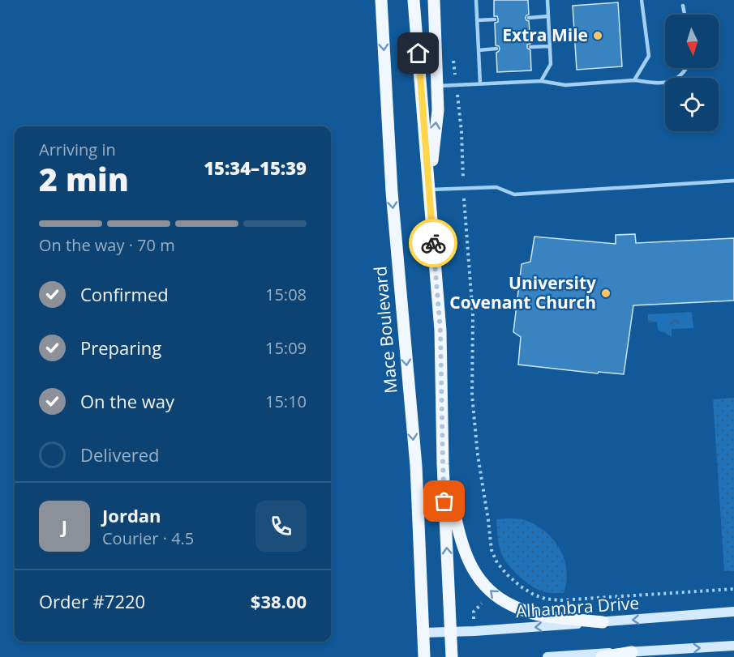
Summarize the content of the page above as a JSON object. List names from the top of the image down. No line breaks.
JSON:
{"streets":{"main road":["Mace Boulevard","Alhambra Drive"]},"crossings":[["Mace Boulevard","Alhambra Drive"]],"places":["Extra Mile","University Covenant Church"],"north":"bottom","page":{"heading":["2 min","Arriving in","15:34–15:39"],"panel":["Jordan","Courier · 4.5","Order #7220","$38.00"],"bar":"On the way · 70 m","list":[["Confirmed","15:08"],["Preparing","15:09"],["On the way","15:10"],"Delivered"],"round":"J"}}
